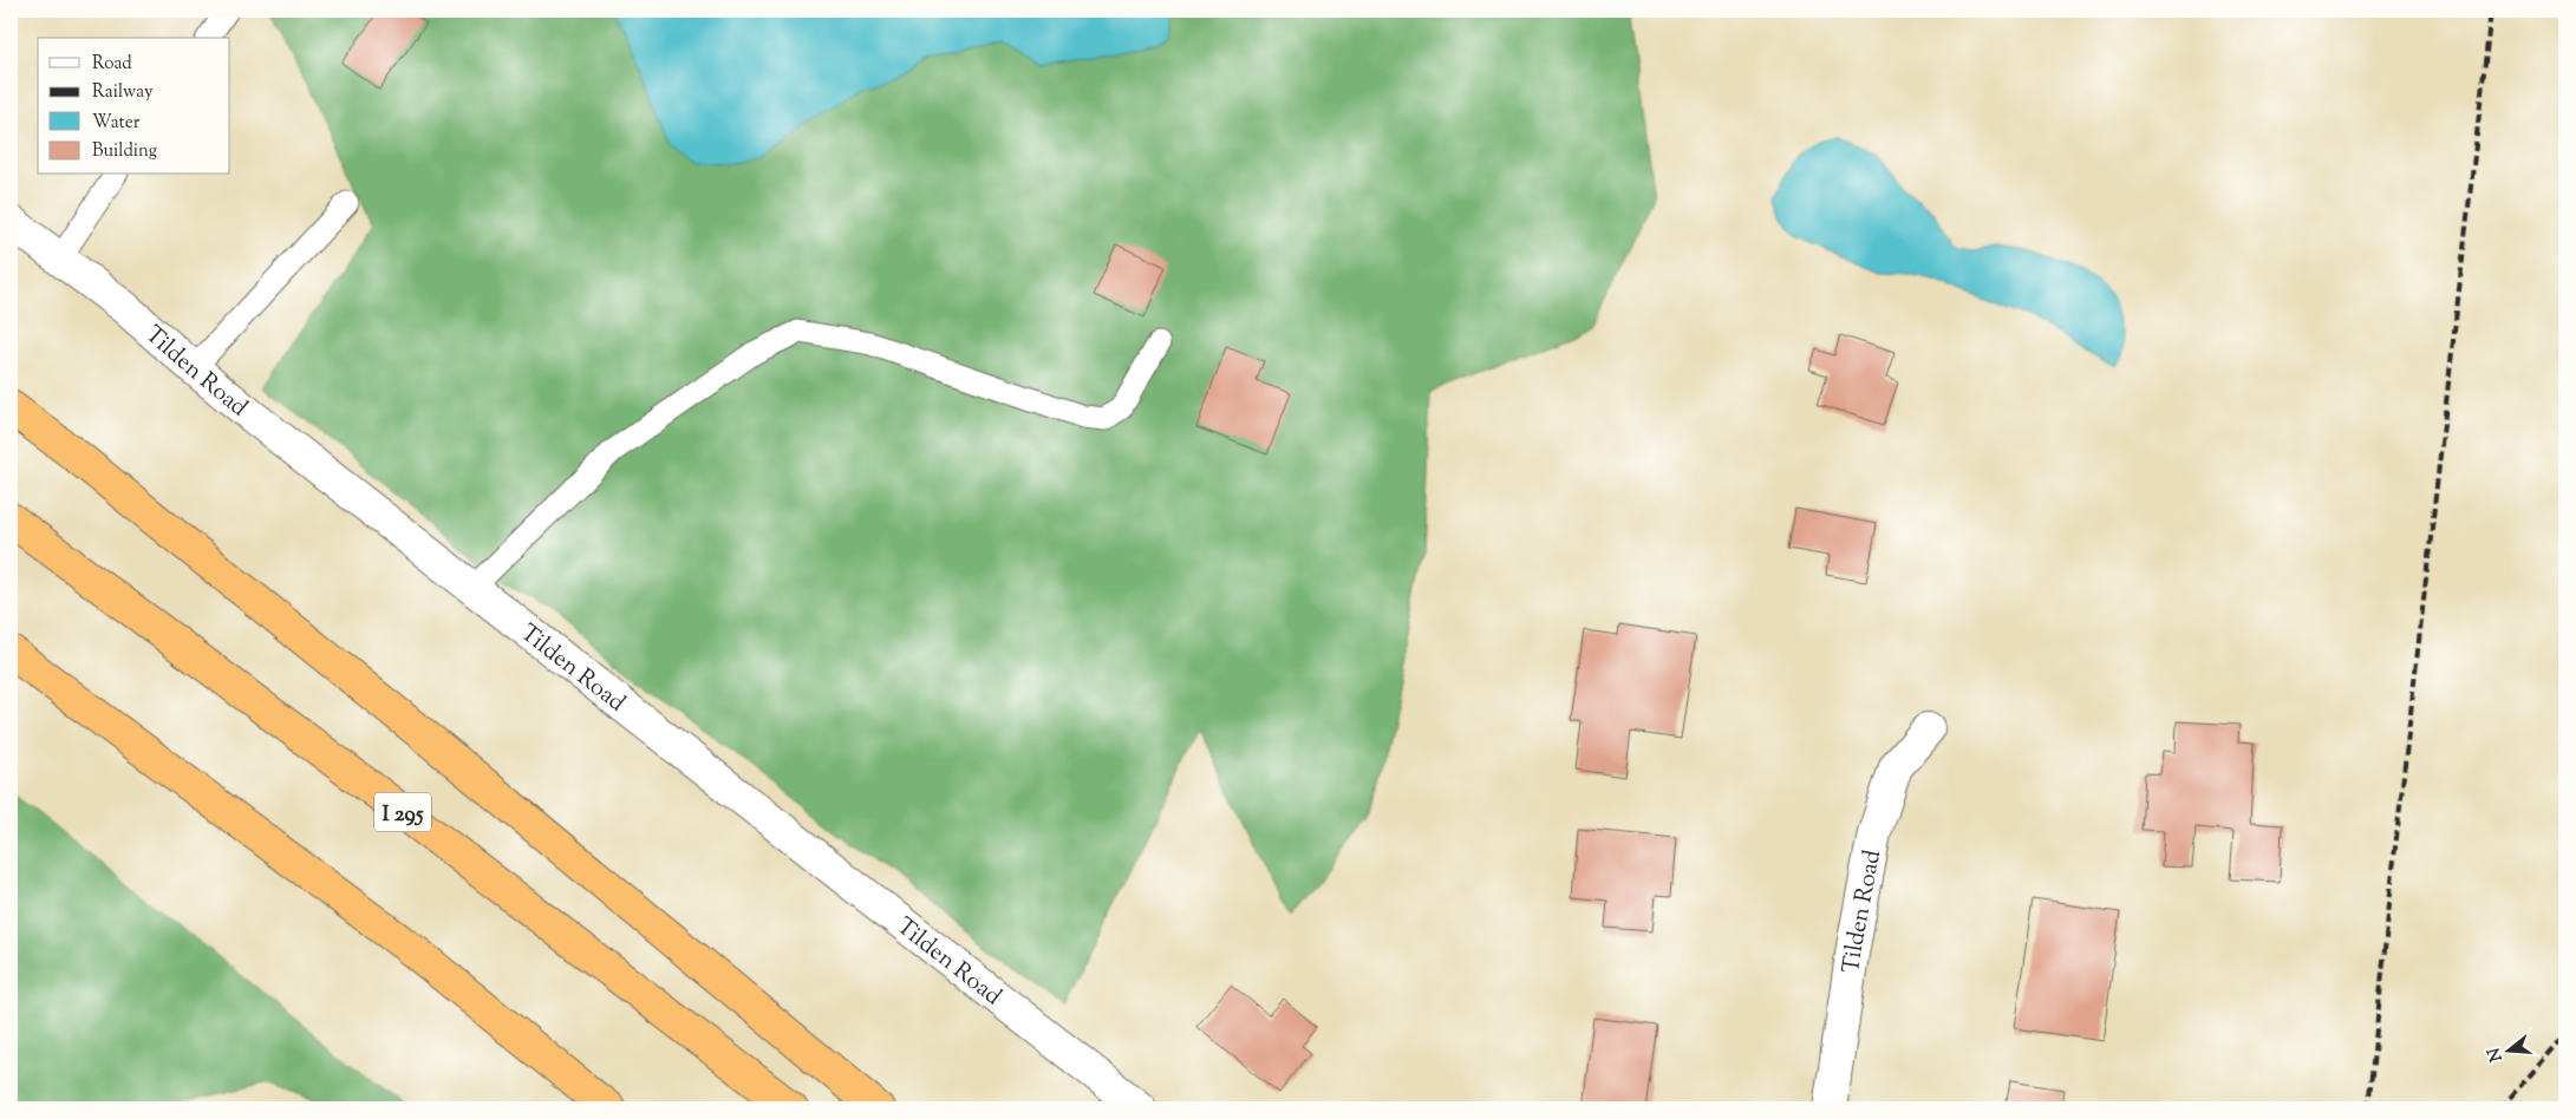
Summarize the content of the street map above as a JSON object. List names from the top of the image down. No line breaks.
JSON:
{"streets":{"highway":["I 295"],"street":["Tilden Road"]},"legend":["Road","Railway","Water","Building"],"north":"left"}
